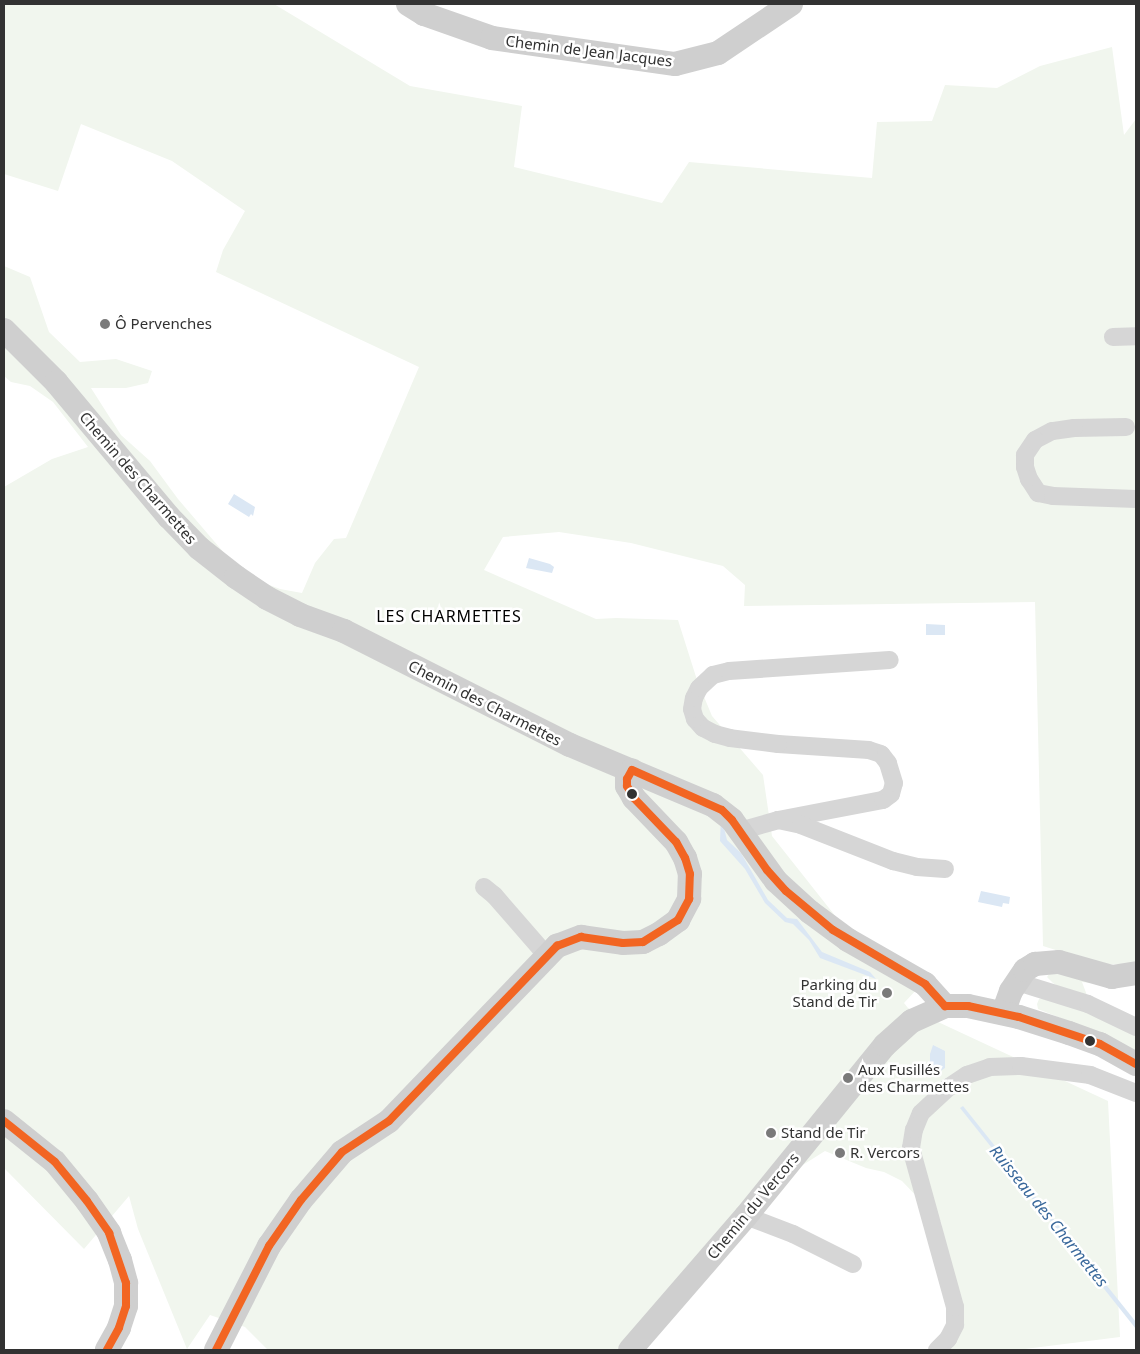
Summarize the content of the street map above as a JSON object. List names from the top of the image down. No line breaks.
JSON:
{"streets":{"street":["Chemin de Jean Jacques","Chemin des Charmettes","Chemin du Vercors"]},"crossings":[["Chemin des Charmettes","Chemin du Vercors"]],"districts":["LES CHARMETTES"],"water":["Ruisseau des Charmettes"],"places":["Ô Pervenches","Parking du Stand de Tir","Aux Fusillés des Charmettes","Stand de Tir","R. Vercors"]}
